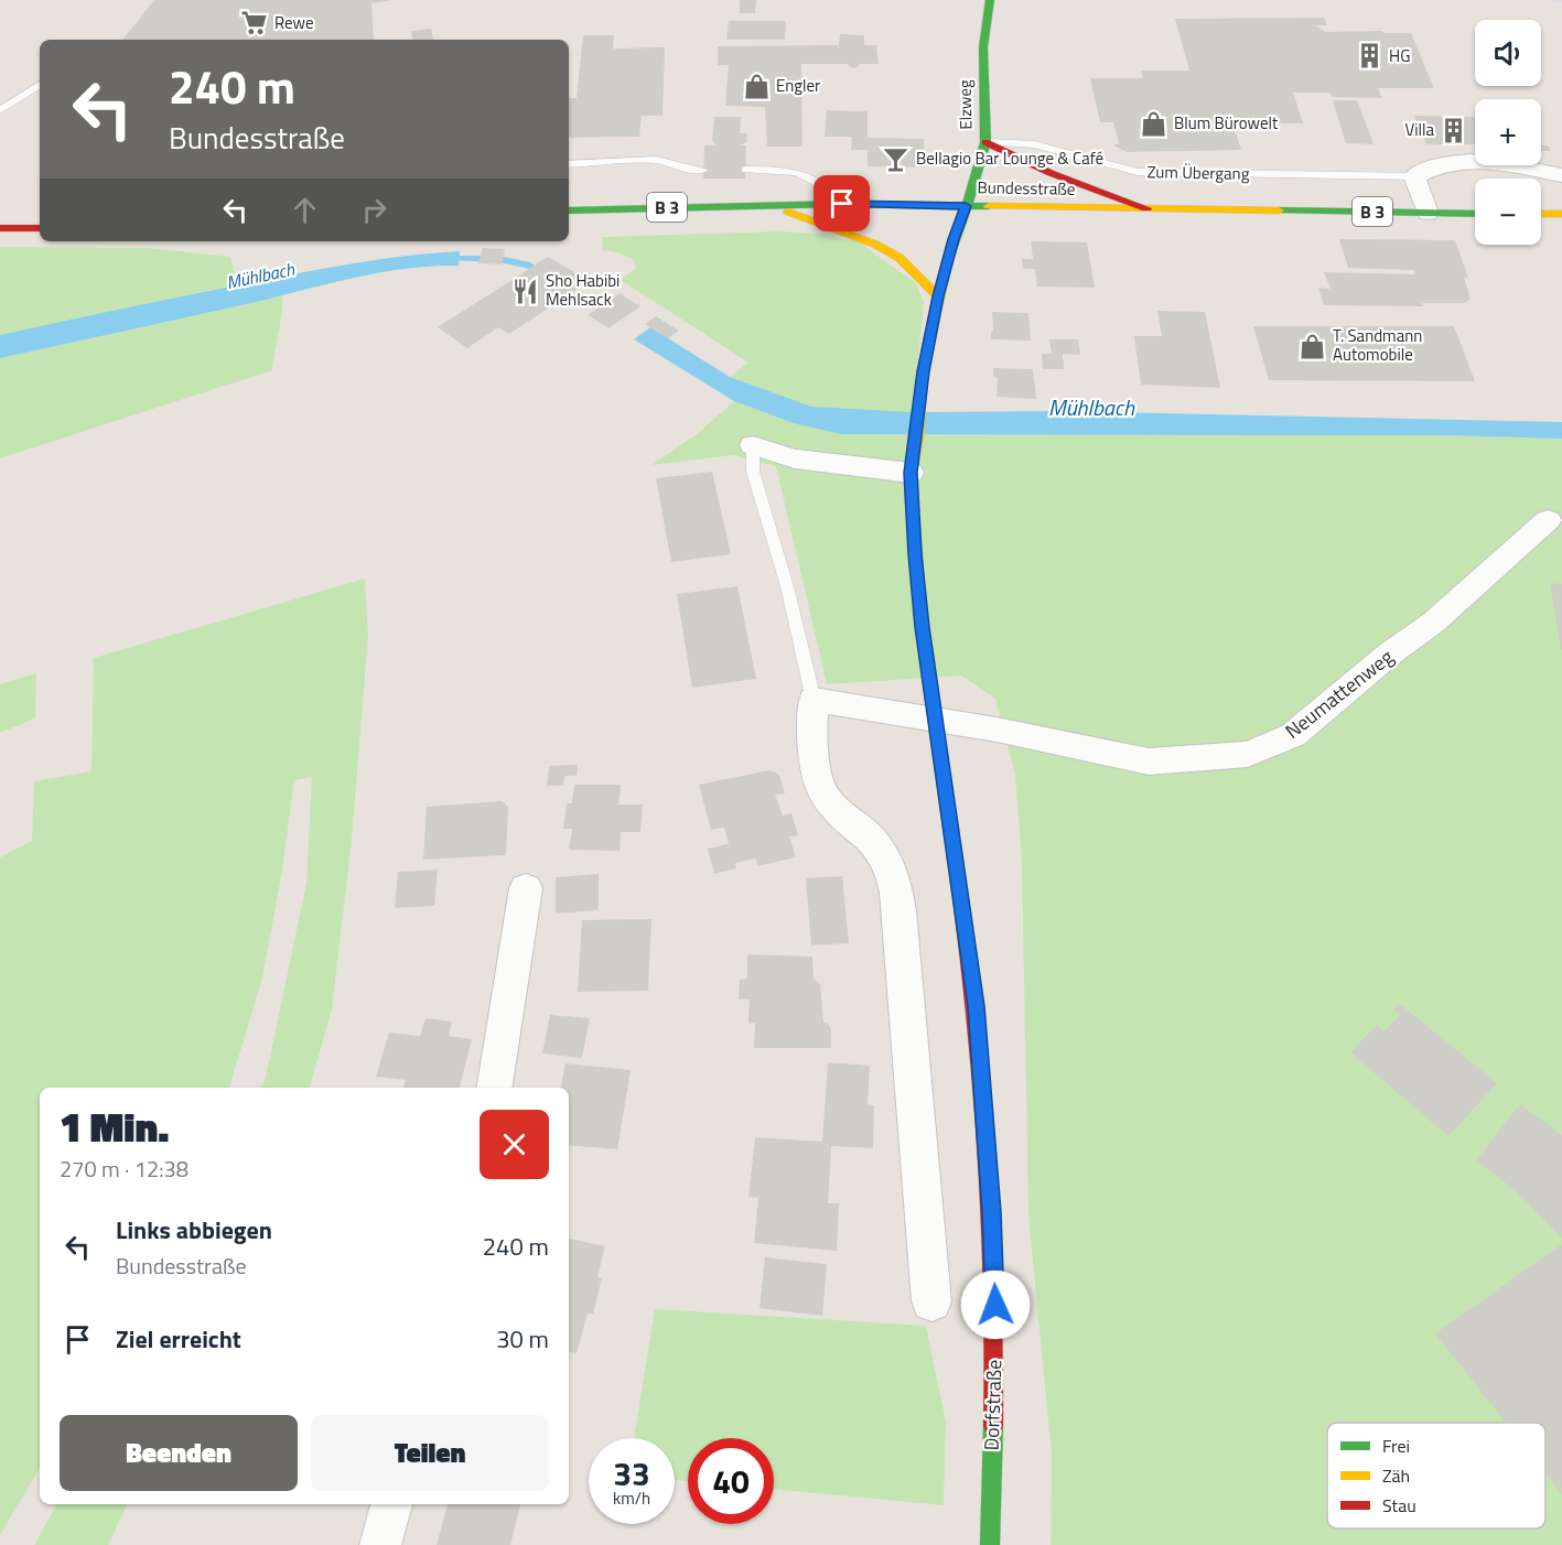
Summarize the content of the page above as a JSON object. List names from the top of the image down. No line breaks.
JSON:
{"streets":{"street":["Elzweg","Zum Übergang","Bundesstraße","B 3","Neumattenweg","Dorfstraße"]},"crossings":[["Elzweg","Zum Übergang"],["Elzweg","Bundesstraße"],["Elzweg","Dorfstraße"],["Bundesstraße","Dorfstraße"],["Neumattenweg","Dorfstraße"]],"water":["Mühlbach"],"places":{"supermarket":["Rewe"],"building":["HG","Villa"],"shop":["Engler","Blum Bürowelt","T. Sandmann Automobile"],"bar":["Bellagio Bar Lounge & Café"],"restaurant":["Sho Habibi Mehlsack"]},"legend":["Frei","Zäh","Stau"],"page":{"map_buttons":["+","−"],"turn":["240 m","Bundesstraße"],"heading":["1 Min.","270 m · 12:38"],"list":[{"name":"Links abbiegen","note":"Bundesstraße","value":"240 m"},{"name":"Ziel erreicht","value":"30 m"}],"buttons":["Beenden","Teilen"],"speed":"33 km/h","limit":"40"}}
